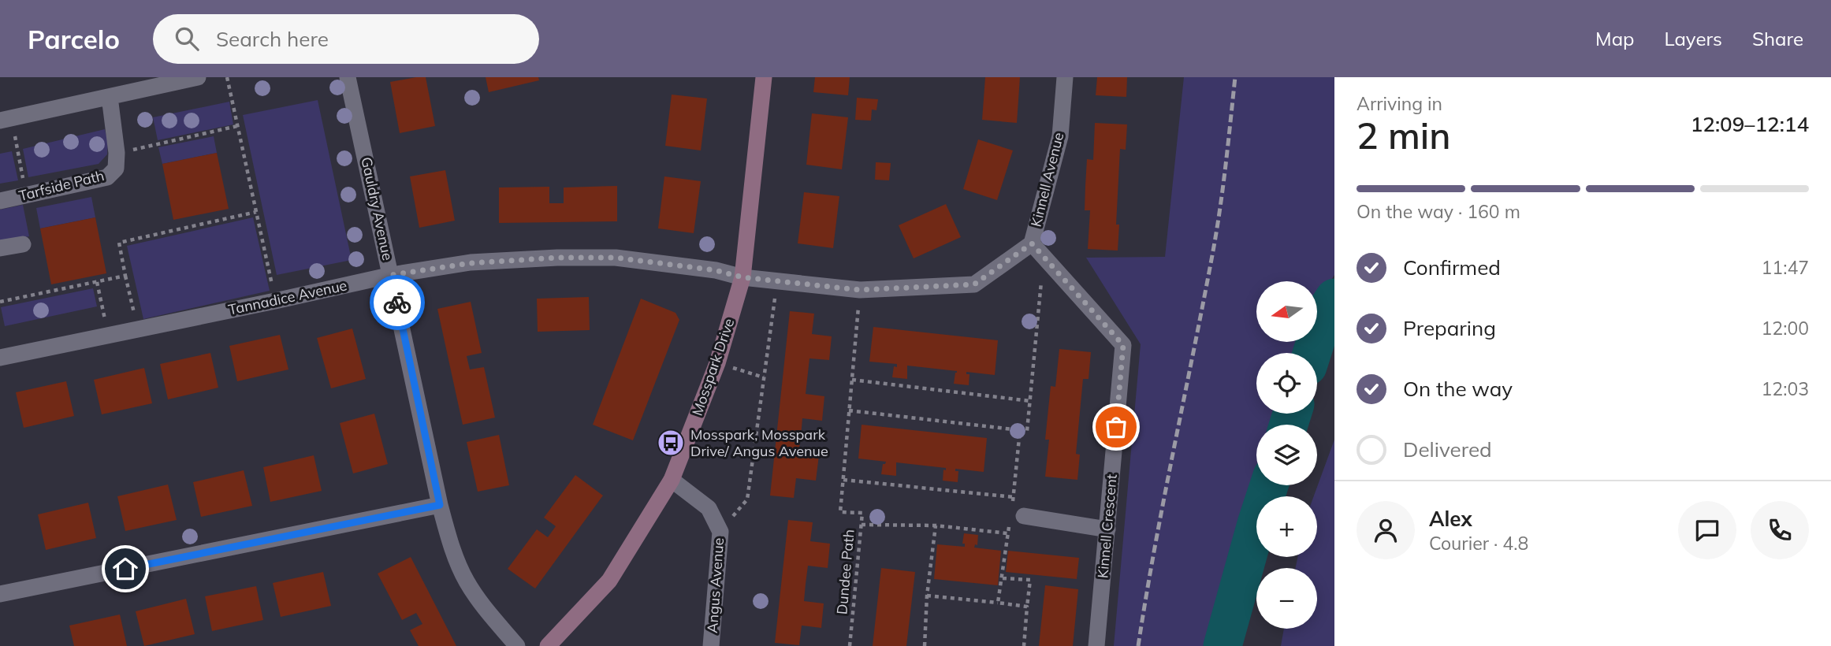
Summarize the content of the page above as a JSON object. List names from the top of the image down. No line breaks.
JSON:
{"streets":{"street":["Kinnell Avenue","Tarfside Path","Gauldry Avenue","Tannadice Avenue","Mosspark Drive","Kinnell Crescent","Angus Avenue"],"path":["Dundee Path"]},"crossings":[["Kinnell Avenue","Tannadice Avenue"],["Kinnell Avenue","Mosspark Drive"],["Kinnell Avenue","Kinnell Crescent"],["Kinnell Avenue","Dundee Path"],["Gauldry Avenue","Tannadice Avenue"],["Tannadice Avenue","Mosspark Drive"],["Mosspark Drive","Angus Avenue"]],"places":{"bus stop":["Mosspark, Mosspark Drive/ Angus Avenue"]},"north":"left","page":{"header":"Parcelo","search":"Search here","nav":["Map","Layers","Share"],"heading":["2 min","Arriving in","12:09–12:14"],"panel":["Alex","Courier · 4.8"],"bar":"On the way · 160 m","list":[["Confirmed","11:47"],["Preparing","12:00"],["On the way","12:03"],"Delivered"],"map_buttons":["+","−"]}}
